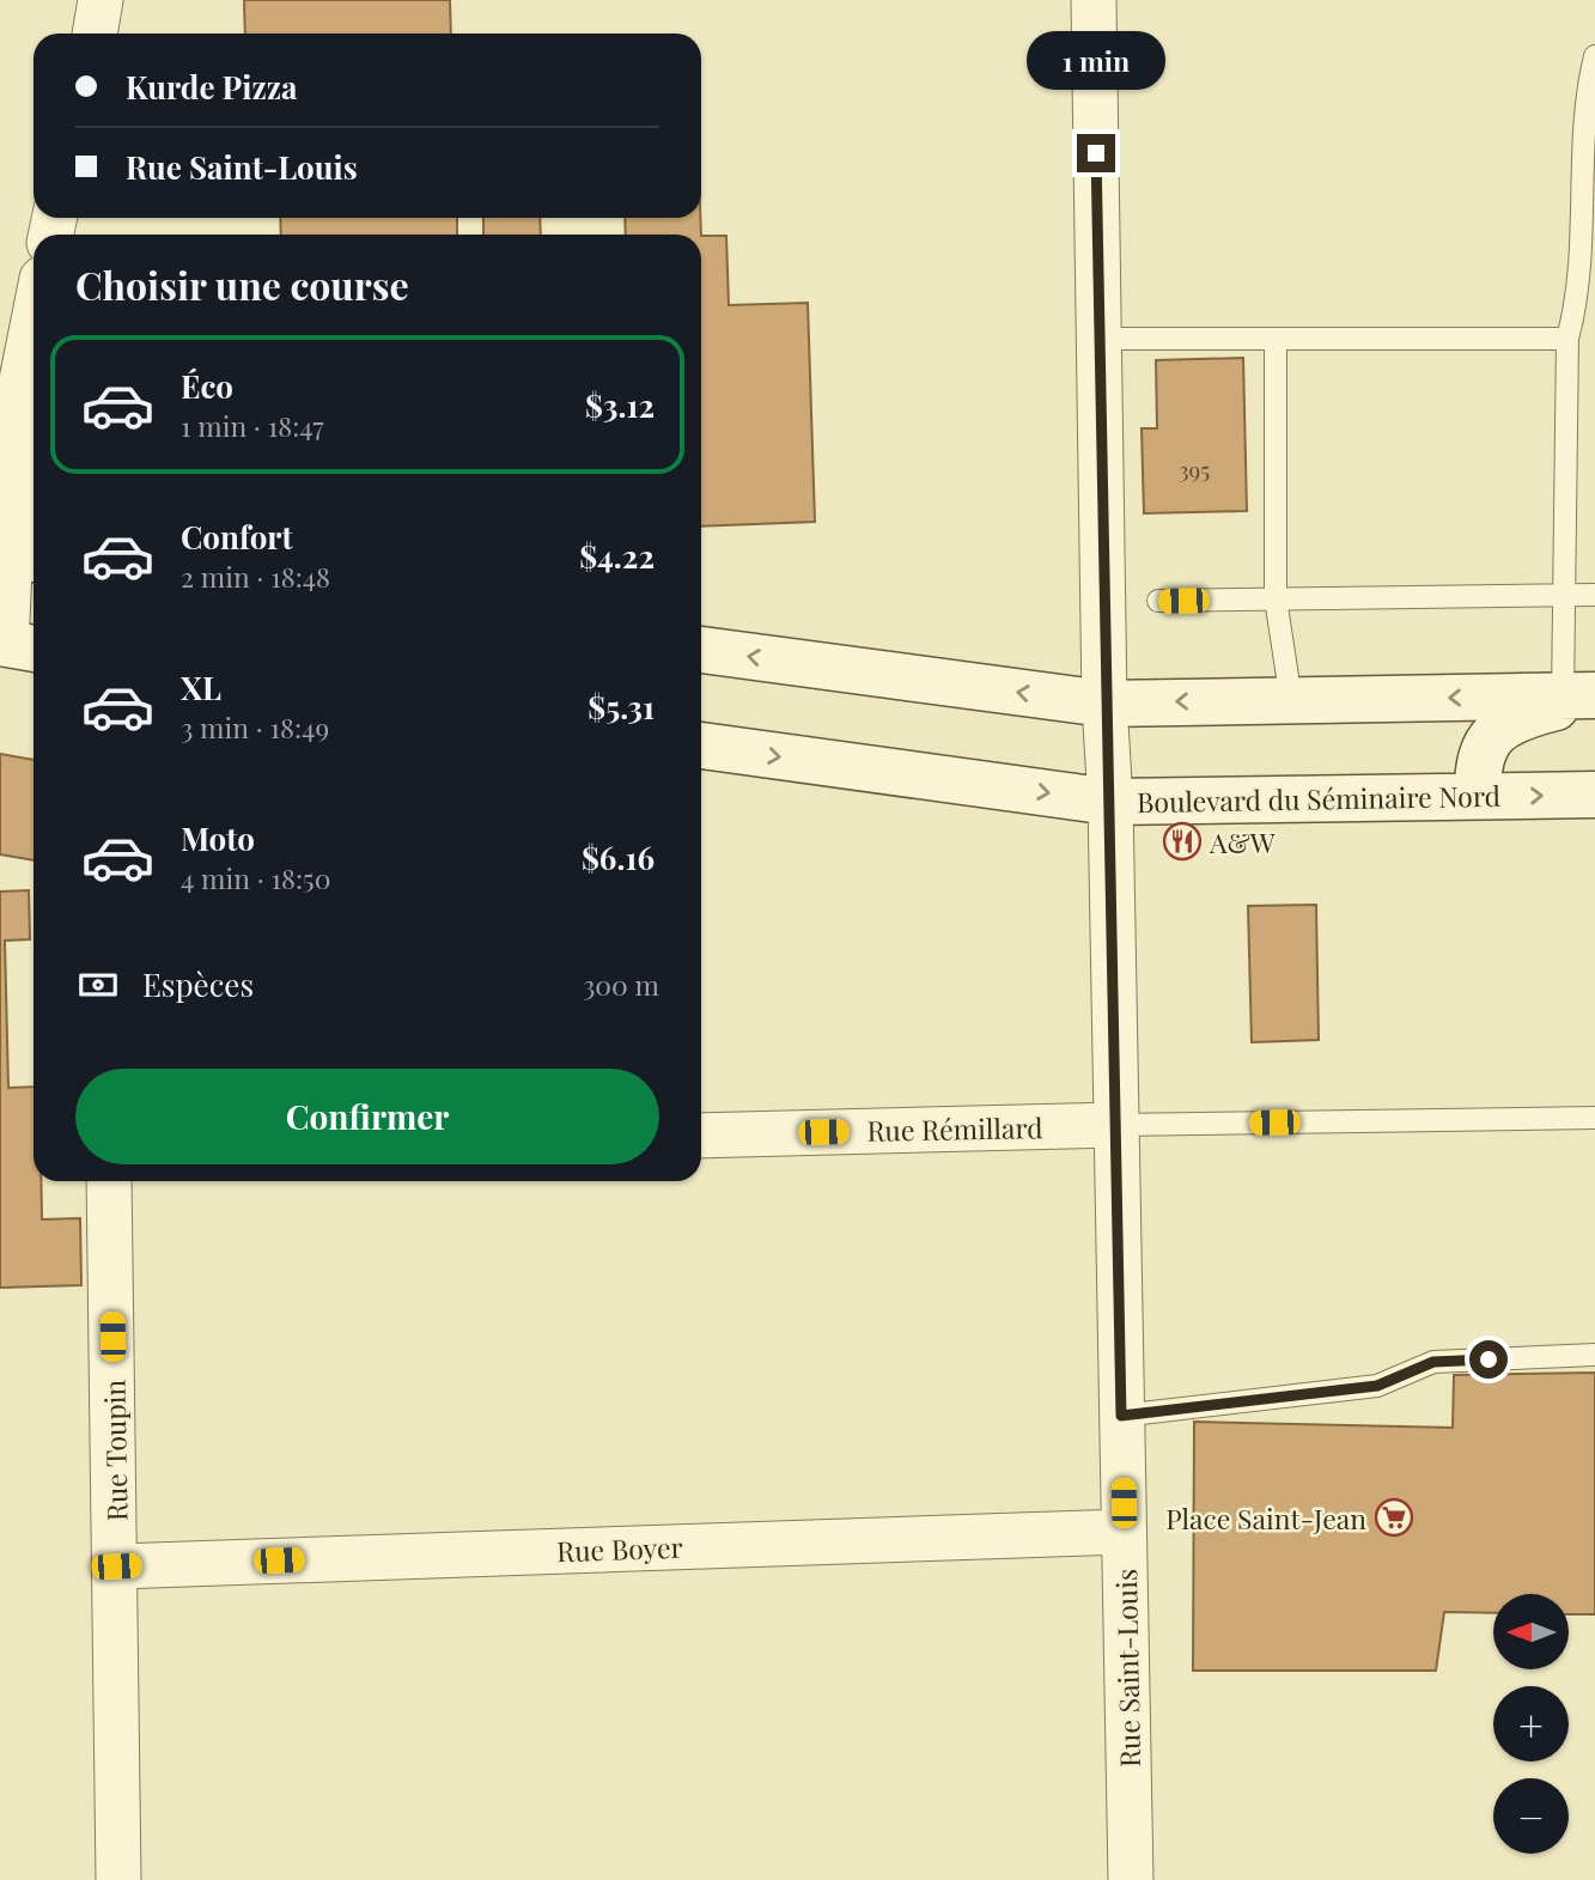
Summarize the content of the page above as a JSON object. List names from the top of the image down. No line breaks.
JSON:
{"streets":{"main road":["Boulevard du Séminaire Nord"],"street":["Rue Rémillard","Rue Toupin","Rue Boyer","Rue Saint-Louis"]},"crossings":[["Boulevard du Séminaire Nord","Rue Saint-Louis"],["Rue Rémillard","Rue Saint-Louis"],["Rue Toupin","Rue Boyer"],["Rue Boyer","Rue Saint-Louis"]],"places":{"restaurant":["A&W"],"supermarket":["Place Saint-Jean"]},"house_numbers":["395"],"north":"left","page":{"bubble":"1 min","banner":["Kurde Pizza","Rue Saint-Louis"],"heading":"Choisir une course","list":[{"name":"Éco","note":"1 min · 18:47","value":"$3.12"},{"name":"Confort","note":"2 min · 18:48","value":"$4.22"},{"name":"XL","note":"3 min · 18:49","value":"$5.31"},{"name":"Moto","note":"4 min · 18:50","value":"$6.16"}],"pay":["Espèces","300 m"],"buttons":"Confirmer","map_buttons":["+","−"]}}
